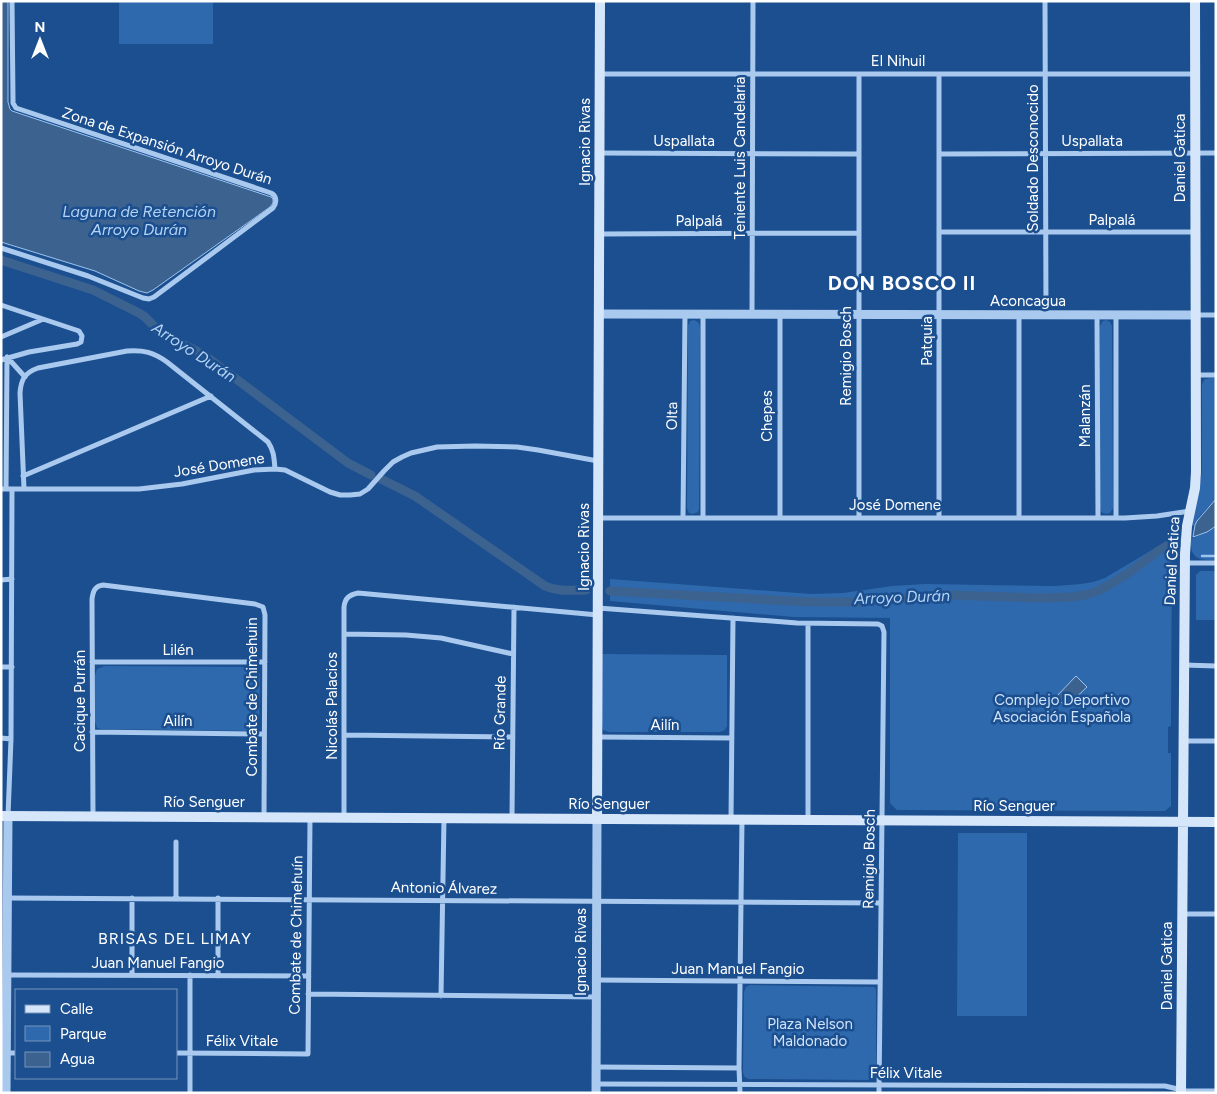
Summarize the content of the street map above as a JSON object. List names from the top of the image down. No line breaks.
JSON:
{"streets":{"main road":["Ignacio Rivas","Daniel Gatica","Río Senguer"],"street":["El Nihuil","Uspallata","Zona de Expansión Arroyo Durán","Teniente Luis Candelaria","Soldado Desconocido","Palpalá","Aconcagua","Patquia","Remigio Bosch","Olta","Chepes","Malanzán","José Domene","Lilén","Combate de Chimehuin","Cacique Purrán","Nicolás Palacios","Río Grande","Ailín","Antonio Álvarez","Combate de Chimehuín","Juan Manuel Fangio","Félix Vitale"]},"crossings":[["El Nihuil","Ignacio Rivas"],["El Nihuil","Teniente Luis Candelaria"],["El Nihuil","Soldado Desconocido"],["El Nihuil","Daniel Gatica"],["El Nihuil","Patquia"],["El Nihuil","Remigio Bosch"],["Uspallata","Ignacio Rivas"],["Uspallata","Teniente Luis Candelaria"],["Uspallata","Soldado Desconocido"],["Uspallata","Daniel Gatica"],["Uspallata","Patquia"],["Uspallata","Remigio Bosch"],["Ignacio Rivas","Palpalá"],["Ignacio Rivas","Aconcagua"],["Ignacio Rivas","José Domene"],["Ignacio Rivas","Ailín"],["Ignacio Rivas","Río Senguer"],["Ignacio Rivas","Antonio Álvarez"],["Ignacio Rivas","Juan Manuel Fangio"],["Ignacio Rivas","Félix Vitale"],["Teniente Luis Candelaria","Palpalá"],["Teniente Luis Candelaria","Aconcagua"],["Soldado Desconocido","Palpalá"],["Soldado Desconocido","Aconcagua"],["Daniel Gatica","Palpalá"],["Daniel Gatica","Aconcagua"],["Daniel Gatica","José Domene"],["Daniel Gatica","Río Senguer"],["Daniel Gatica","Félix Vitale"],["Palpalá","Patquia"],["Palpalá","Remigio Bosch"],["Aconcagua","Patquia"],["Aconcagua","Remigio Bosch"],["Aconcagua","Olta"],["Aconcagua","Chepes"],["Aconcagua","Malanzán"],["Patquia","José Domene"],["Remigio Bosch","José Domene"],["Remigio Bosch","Río Senguer"],["Remigio Bosch","Antonio Álvarez"],["Remigio Bosch","Juan Manuel Fangio"],["Remigio Bosch","Félix Vitale"],["Olta","José Domene"],["Chepes","José Domene"],["Malanzán","José Domene"],["Lilén","Combate de Chimehuin"],["Lilén","Cacique Purrán"],["Combate de Chimehuin","Cacique Purrán"],["Combate de Chimehuin","Ailín"],["Combate de Chimehuin","Río Senguer"],["Cacique Purrán","Ailín"],["Cacique Purrán","Río Senguer"],["Nicolás Palacios","Río Grande"],["Nicolás Palacios","Río Senguer"],["Río Grande","Río Senguer"],["Río Senguer","Combate de Chimehuín"],["Antonio Álvarez","Combate de Chimehuín"],["Combate de Chimehuín","Juan Manuel Fangio"],["Combate de Chimehuín","Félix Vitale"]],"districts":["DON BOSCO II","BRISAS DEL LIMAY"],"water":["Laguna de Retención Arroyo Durán","Arroyo Durán"],"parks":["Complejo Deportivo Asociación Española","Plaza Nelson Maldonado"],"legend":["Calle","Parque","Agua"],"north":"top"}
